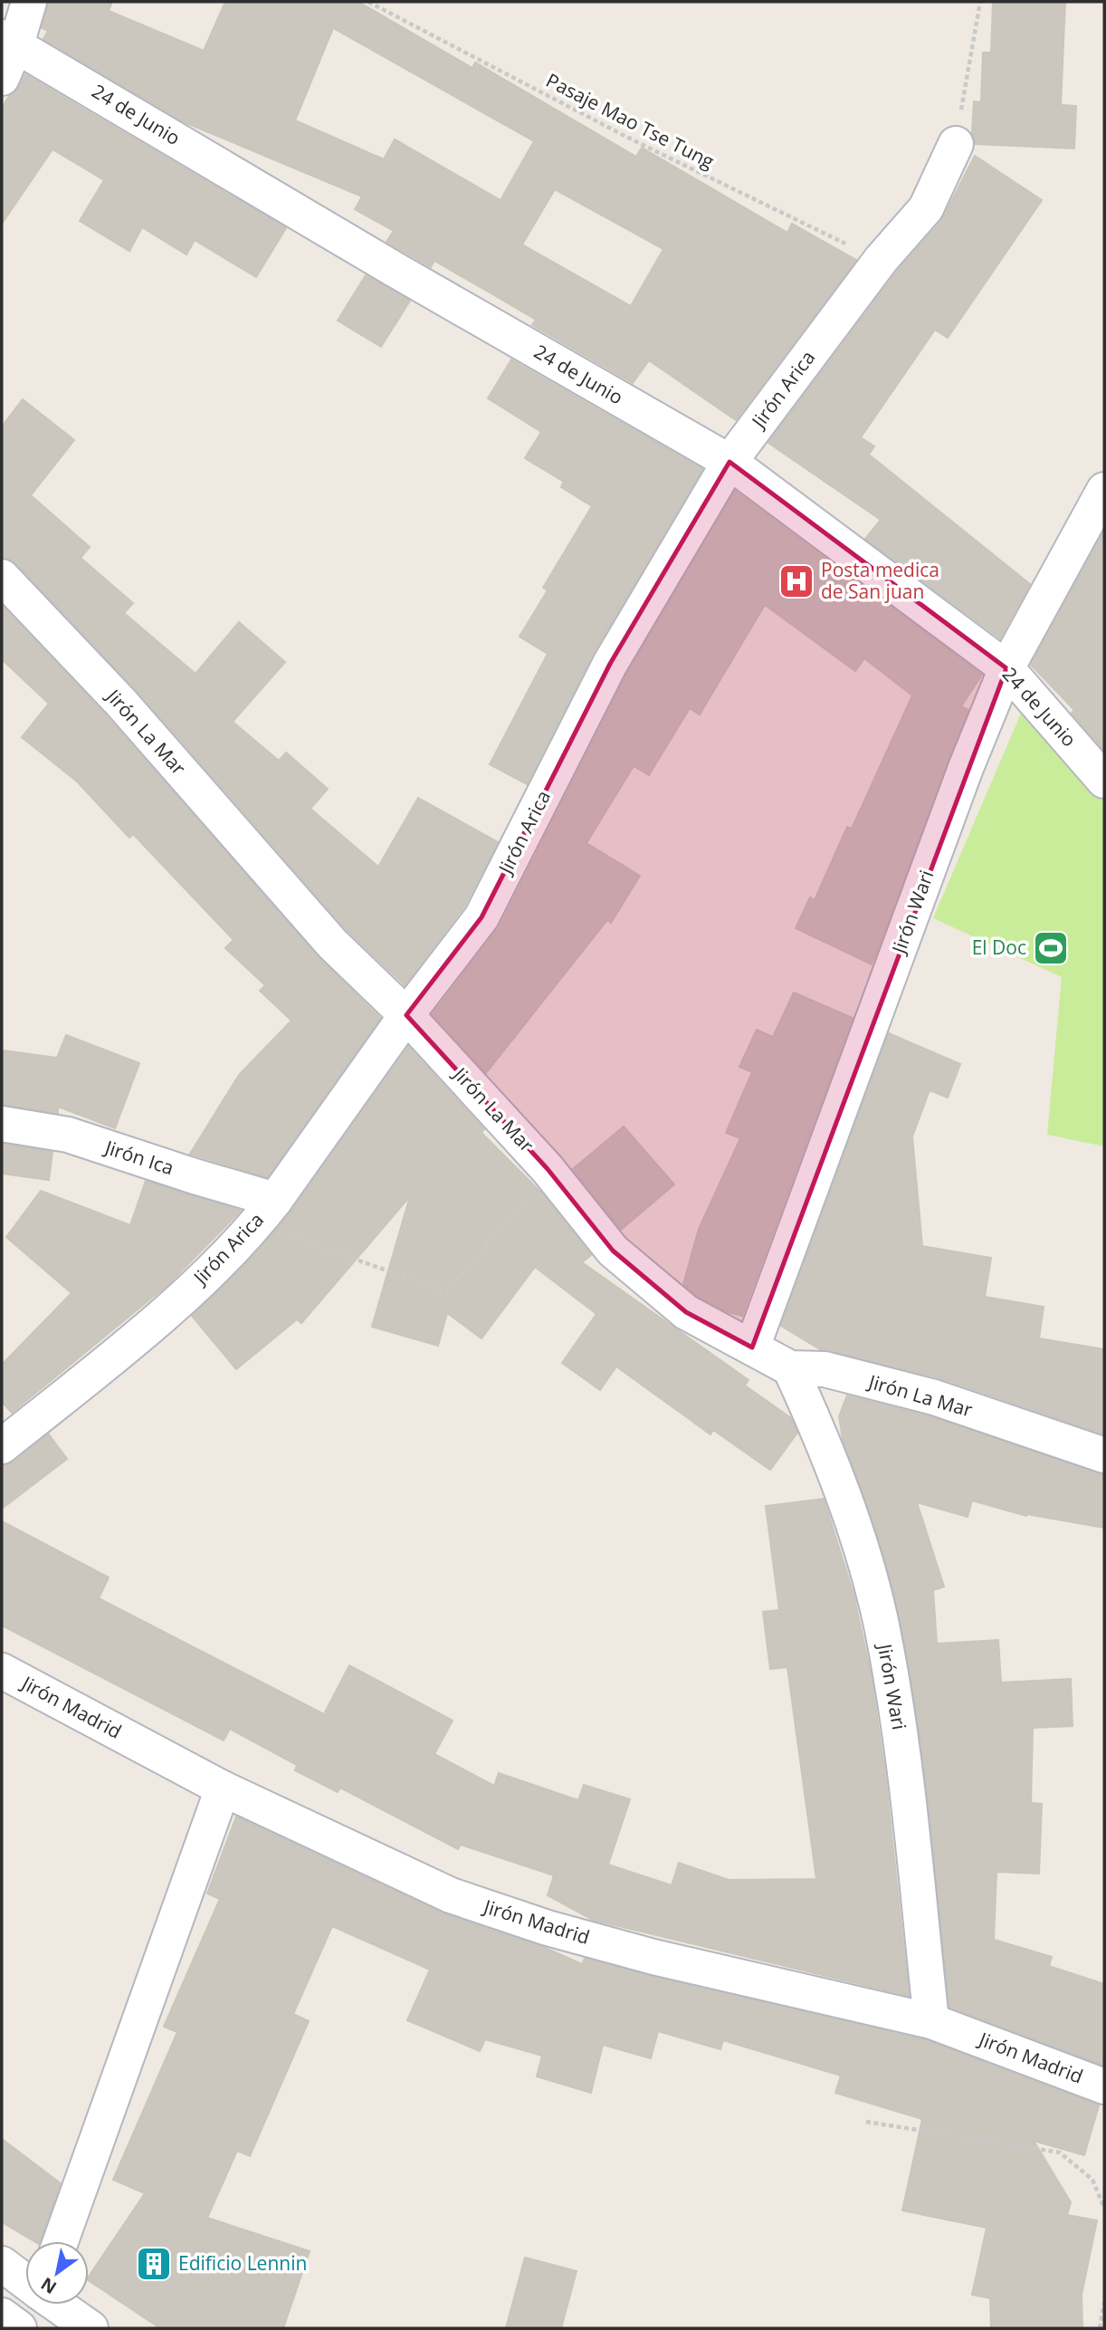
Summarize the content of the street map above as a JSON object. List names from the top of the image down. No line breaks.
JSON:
{"streets":{"street":["24 de Junio","Jirón Arica","Jirón La Mar","Jirón Wari","Jirón Ica","Jirón Madrid"],"path":["Pasaje Mao Tse Tung"]},"crossings":[["24 de Junio","Jirón Arica"],["24 de Junio","Jirón Wari"],["Pasaje Mao Tse Tung","Jirón Arica"],["Jirón Arica","Jirón La Mar"],["Jirón Arica","Jirón Ica"],["Jirón La Mar","Jirón Wari"],["Jirón Wari","Jirón Madrid"]],"places":{"hospital":["Posta medica de San juan"],"sports":["El Doc"],"building":["Edificio Lennin"]},"north":"bottom left"}
